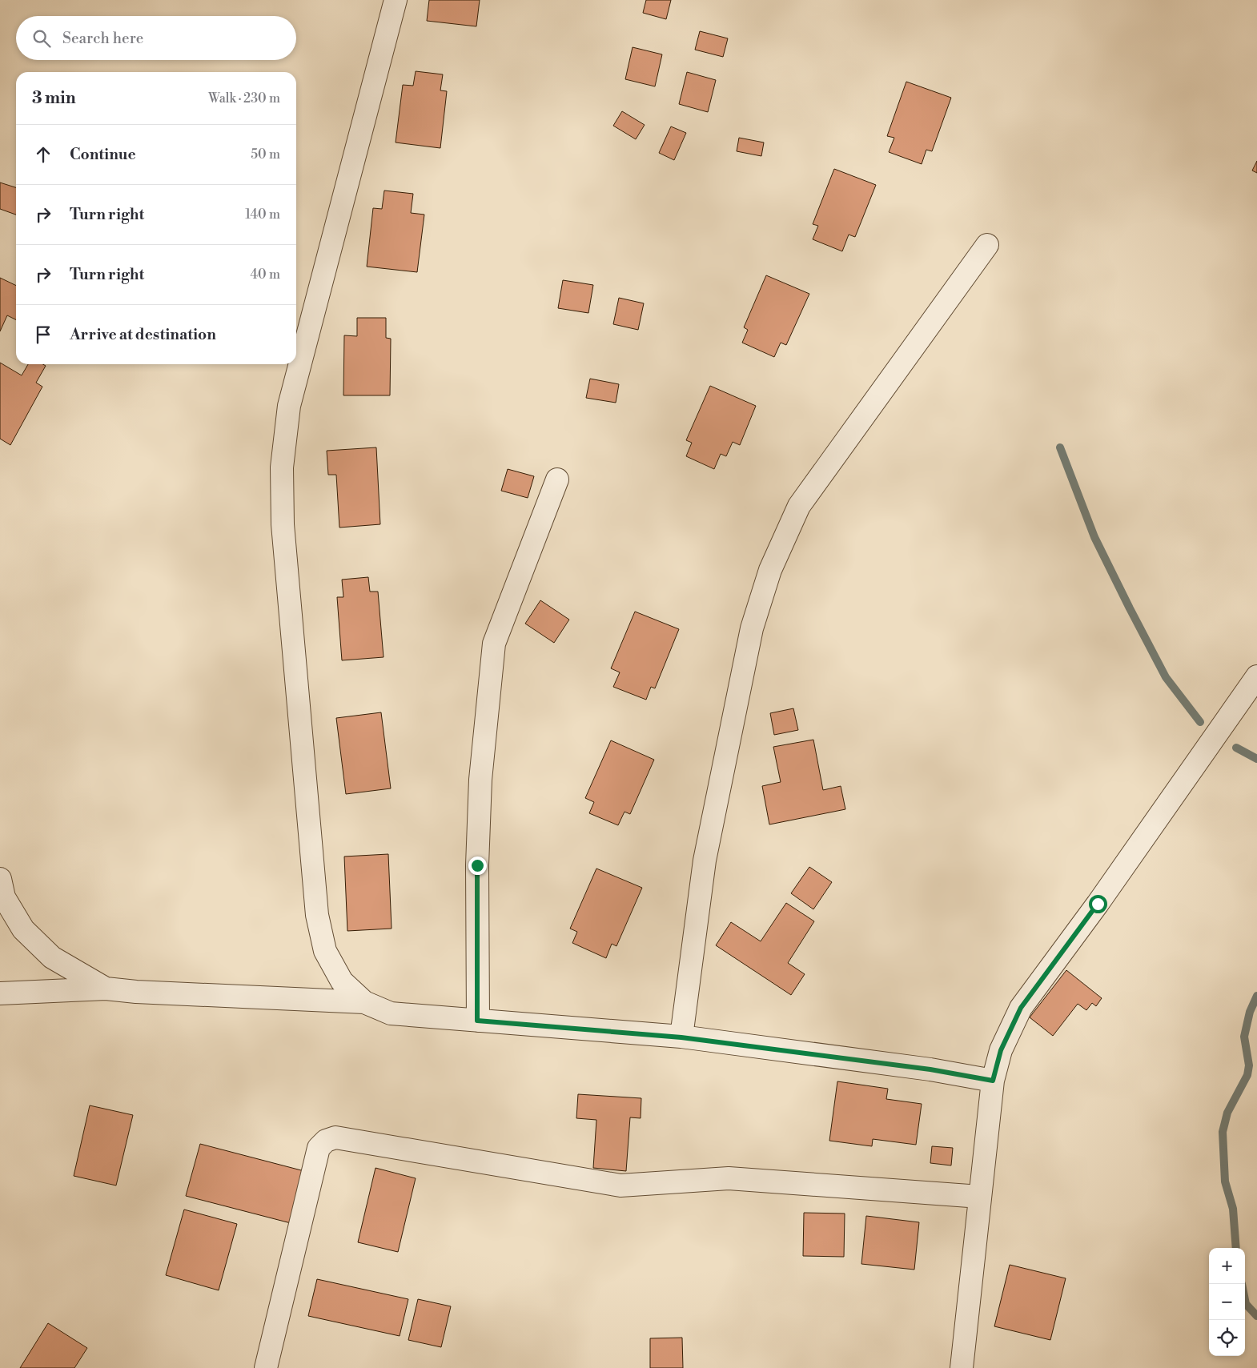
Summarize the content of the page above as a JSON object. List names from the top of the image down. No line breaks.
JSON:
{"page":{"search":"Search here","heading":["3 min","Walk · 230 m"],"list":[["Continue","50 m"],["Turn right","140 m"],["Turn right","40 m"],"Arrive at destination"],"map_buttons":["+","−"]}}
